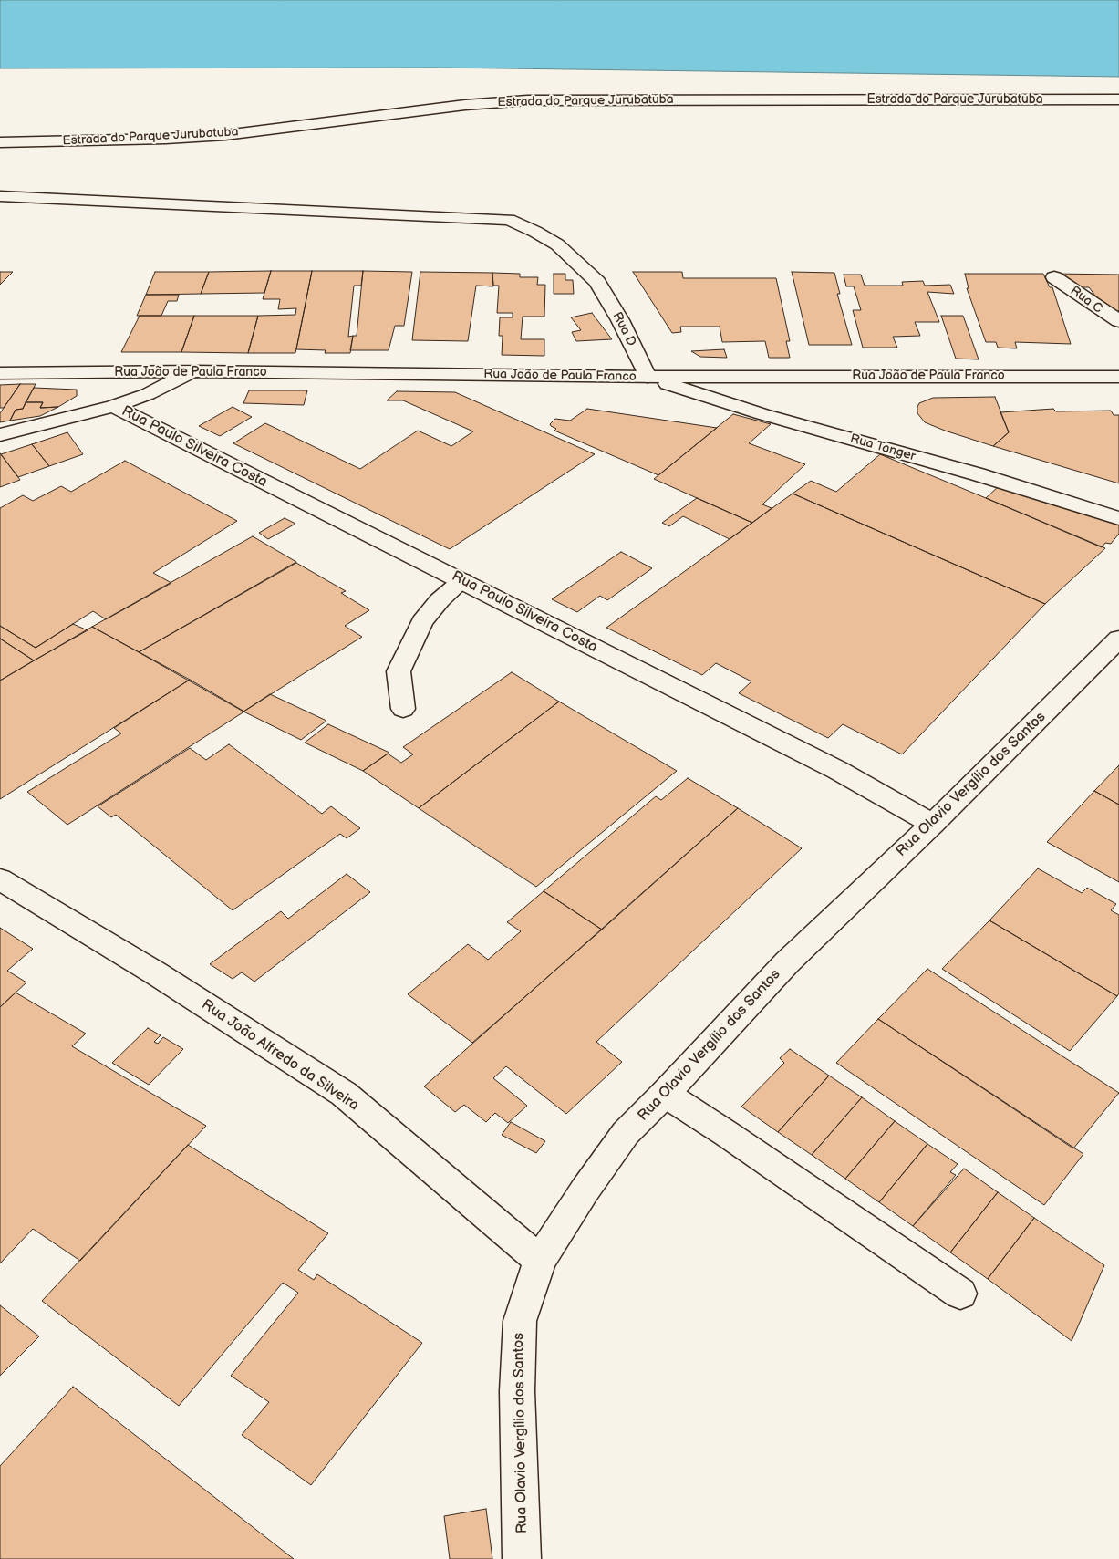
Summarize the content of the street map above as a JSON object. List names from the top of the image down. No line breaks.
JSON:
{"streets":{"street":["Estrada do Parque Jurubatuba","Rua C","Rua D","Rua João de Paula Franco","Rua Paulo Silveira Costa","Rua Tanger","Rua Olavio Vergílio dos Santos","Rua João Alfredo da Silveira"]},"crossings":[["Rua D","Rua João de Paula Franco"],["Rua D","Rua Tanger"],["Rua João de Paula Franco","Rua Tanger"],["Rua Paulo Silveira Costa","Rua Olavio Vergílio dos Santos"],["Rua Olavio Vergílio dos Santos","Rua João Alfredo da Silveira"]]}
